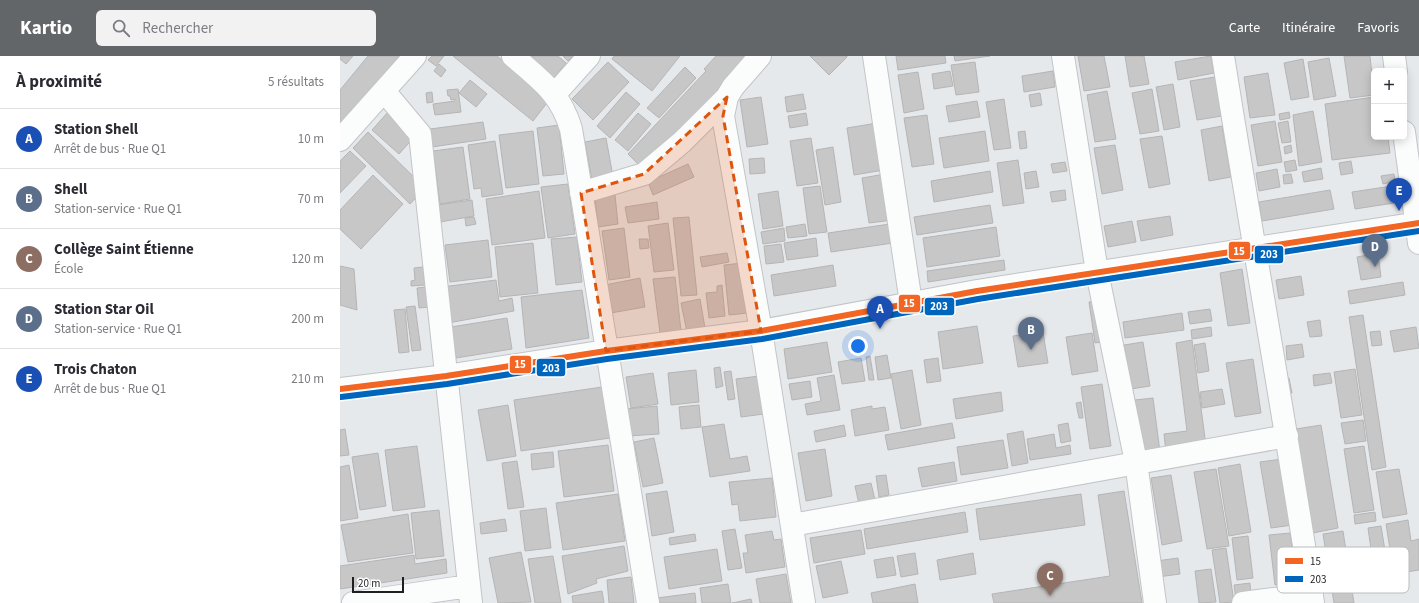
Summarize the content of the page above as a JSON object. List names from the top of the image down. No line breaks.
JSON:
{"lines":["transit line 15","transit line 203"],"legend":["15","203"],"scale_bar":"20 m","page":{"header":"Kartio","search":"Rechercher","nav":["Carte","Itinéraire","Favoris"],"heading":["À proximité","5 résultats"],"map_buttons":["+","−"],"list":[{"mark":"A","name":"Station Shell","note":"Arrêt de bus · Rue Q1","value":"10 m"},{"mark":"B","name":"Shell","note":"Station-service · Rue Q1","value":"70 m"},{"mark":"C","name":"Collège Saint Étienne","note":"École","value":"120 m"},{"mark":"D","name":"Station Star Oil","note":"Station-service · Rue Q1","value":"200 m"},{"mark":"E","name":"Trois Chaton","note":"Arrêt de bus · Rue Q1","value":"210 m"}],"pins":["E","D","A","B","C"],"scale":"20 m"}}
